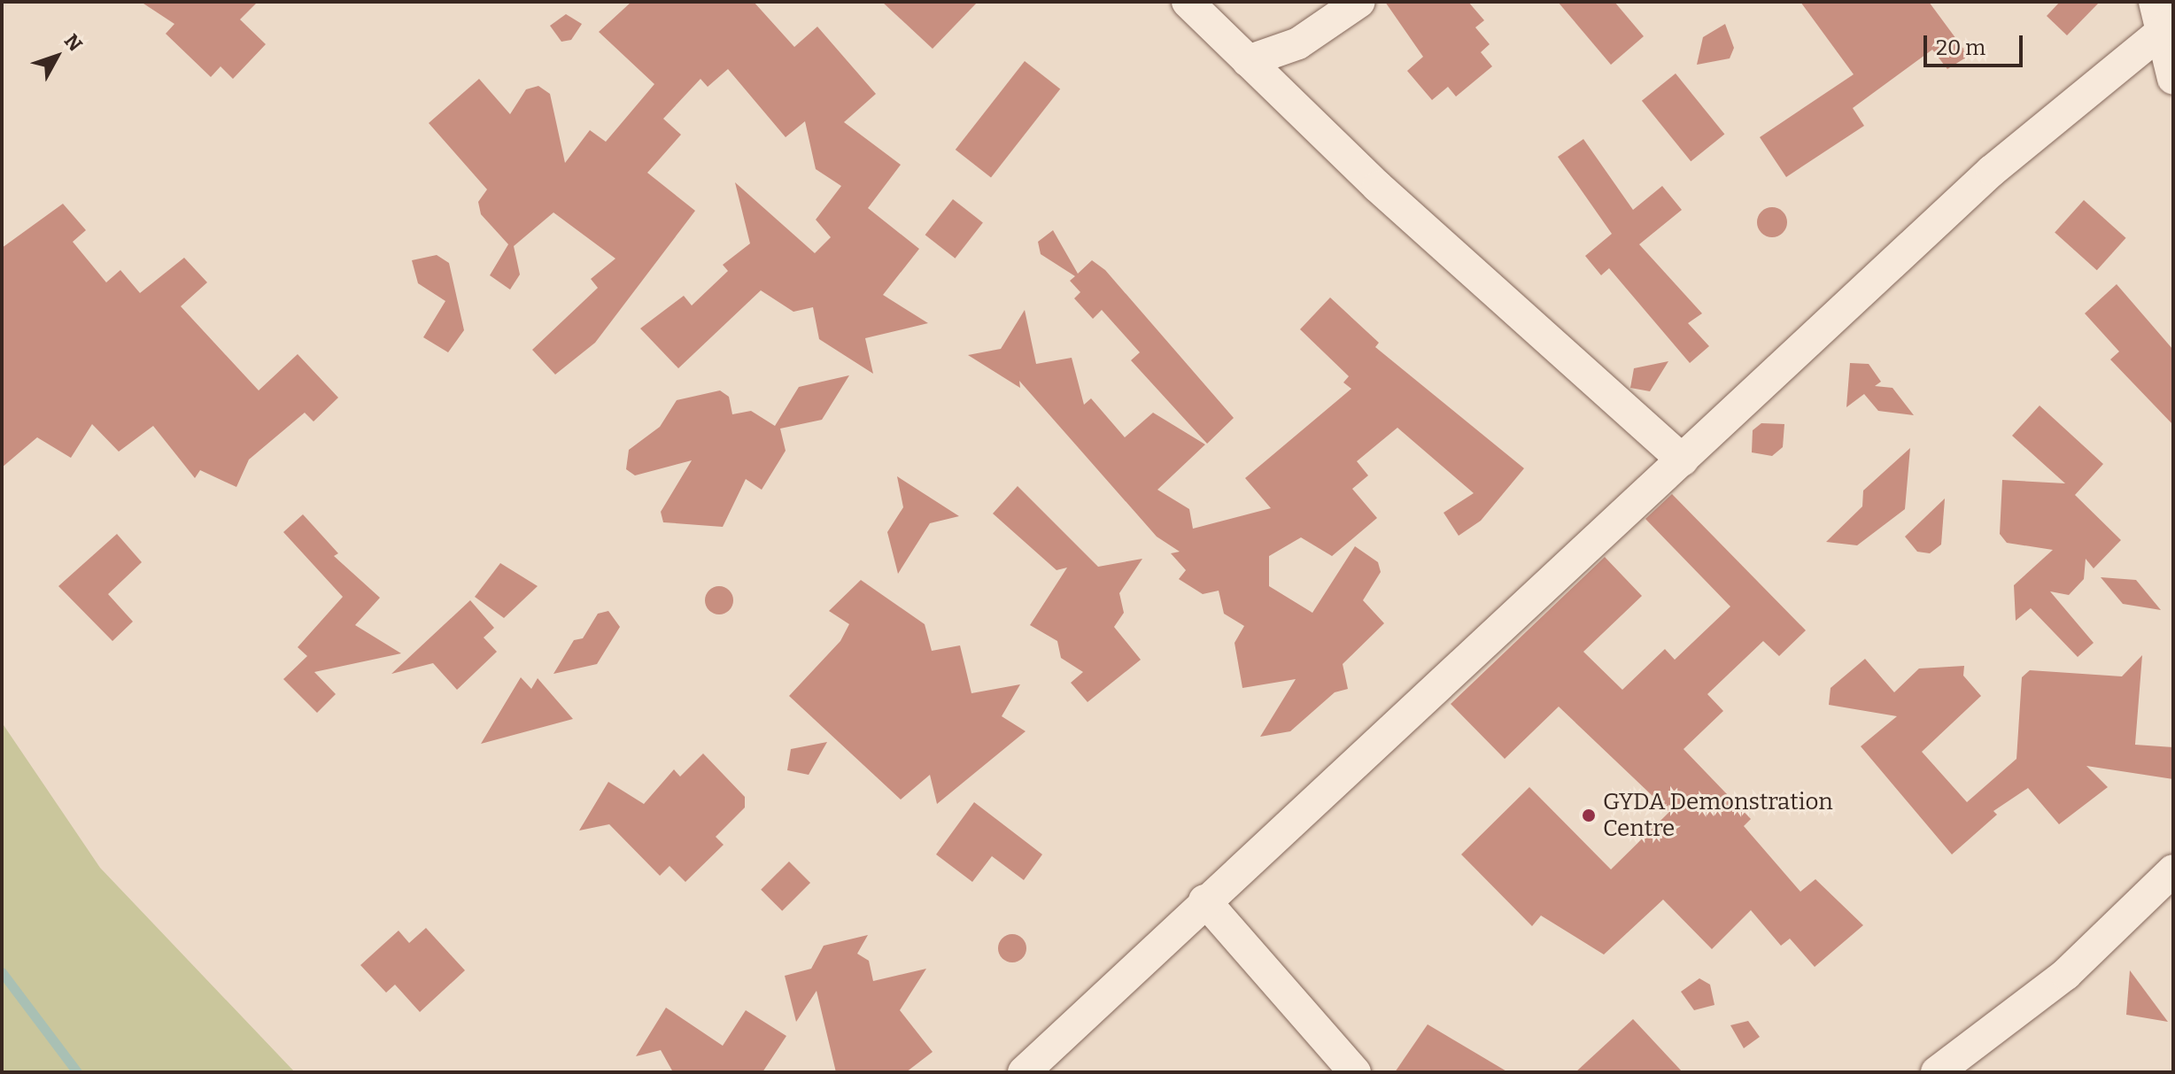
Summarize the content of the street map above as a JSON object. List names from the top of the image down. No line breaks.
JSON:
{"places":["GYDA Demonstration Centre"],"scale_bar":"20 m","north":"top right"}
